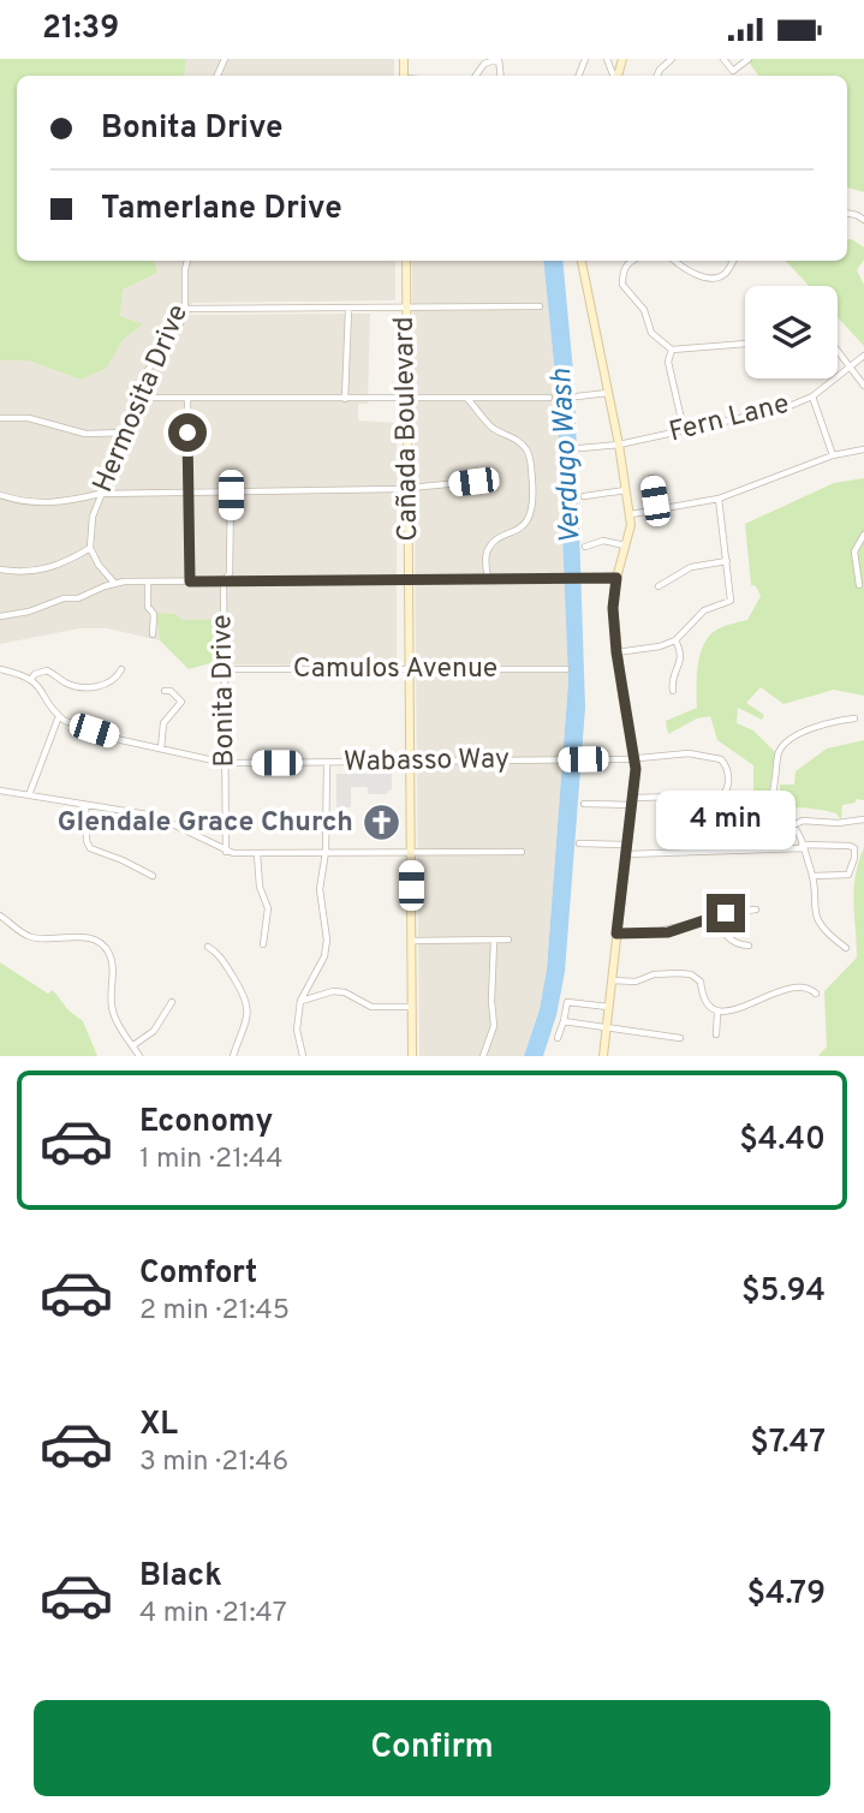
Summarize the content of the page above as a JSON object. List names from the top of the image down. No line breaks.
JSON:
{"streets":{"main road":["Cañada Boulevard"],"street":["Hermosita Drive","Fern Lane","Camulos Avenue","Bonita Drive","Wabasso Way"]},"crossings":[["Cañada Boulevard","Camulos Avenue"],["Cañada Boulevard","Wabasso Way"],["Camulos Avenue","Bonita Drive"],["Bonita Drive","Wabasso Way"]],"water":["Verdugo Wash"],"places":{"church":["Glendale Grace Church"]},"page":{"status":"21:39","banner":["Bonita Drive","Tamerlane Drive"],"bubble":"4 min","list":[{"name":"Economy","note":"1 min · 21:44","value":"$4.40"},{"name":"Comfort","note":"2 min · 21:45","value":"$5.94"},{"name":"XL","note":"3 min · 21:46","value":"$7.47"},{"name":"Black","note":"4 min · 21:47","value":"$4.79"}],"buttons":"Confirm"}}
